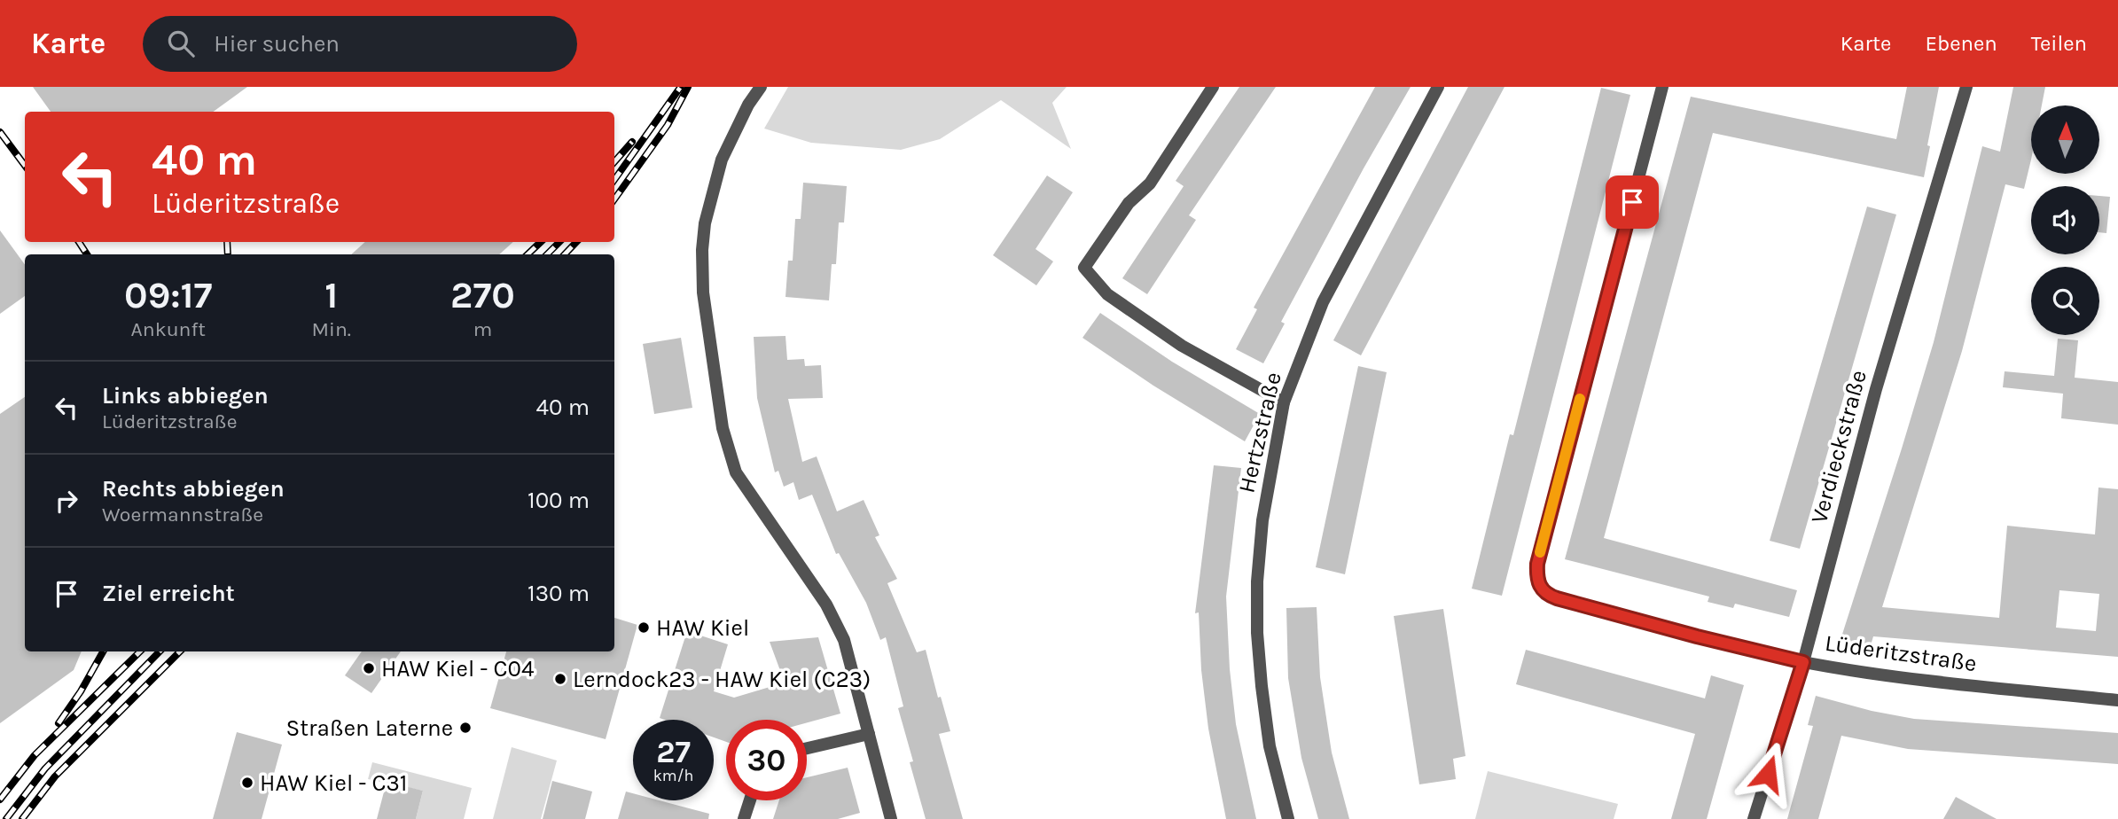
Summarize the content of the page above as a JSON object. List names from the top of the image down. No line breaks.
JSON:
{"streets":{"street":["Hertzstraße","Verdieckstraße","Lüderitzstraße"]},"crossings":[["Verdieckstraße","Lüderitzstraße"]],"places":["HAW Kiel","HAW Kiel - C04","Lerndock23 - HAW Kiel (C23)","Straßen Laterne","HAW Kiel - C31"],"north":"top","page":{"header":"Karte","search":"Hier suchen","nav":["Karte","Ebenen","Teilen"],"turn":["40 m","Lüderitzstraße"],"eta":["09:17","Ankunft","1","Min.","270","m"],"list":[{"name":"Links abbiegen","note":"Lüderitzstraße","value":"40 m"},{"name":"Rechts abbiegen","note":"Woermannstraße","value":"100 m"},{"name":"Ziel erreicht","value":"130 m"}],"speed":"27 km/h","limit":"30"}}
